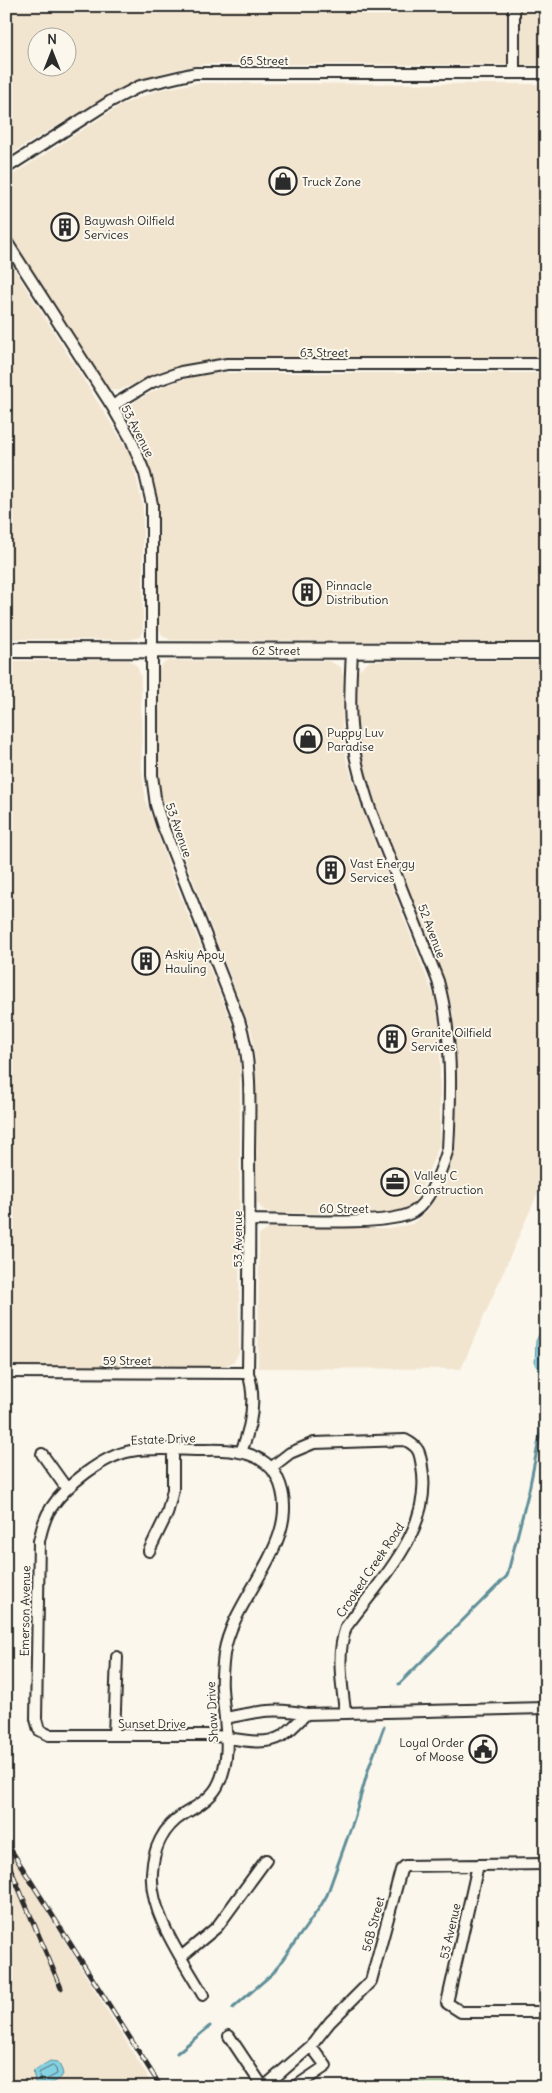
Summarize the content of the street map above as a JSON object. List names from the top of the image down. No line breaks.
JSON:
{"streets":{"main road":["62 Street"],"street":["65 Street","63 Street","53 Avenue","52 Avenue","60 Street","59 Street","Estate Drive","Crooked Creek Road","Emerson Avenue","Shaw Drive","Sunset Drive","56B Street"]},"crossings":[["63 Street","53 Avenue"],["53 Avenue","62 Street"],["53 Avenue","60 Street"],["53 Avenue","59 Street"],["53 Avenue","Estate Drive"],["53 Avenue","56B Street"],["62 Street","52 Avenue"],["52 Avenue","60 Street"],["Estate Drive","Emerson Avenue"],["Crooked Creek Road","Shaw Drive"],["Emerson Avenue","Sunset Drive"],["Shaw Drive","Sunset Drive"]],"places":{"shop":["Truck Zone","Puppy Luv Paradise"],"building":["Baywash Oilfield Services","Pinnacle Distribution","Vast Energy Services","Askiy Apoy Hauling","Granite Oilfield Services"],"office":["Valley C Construction"],"public building":["Loyal Order of Moose"]},"north":"top"}
